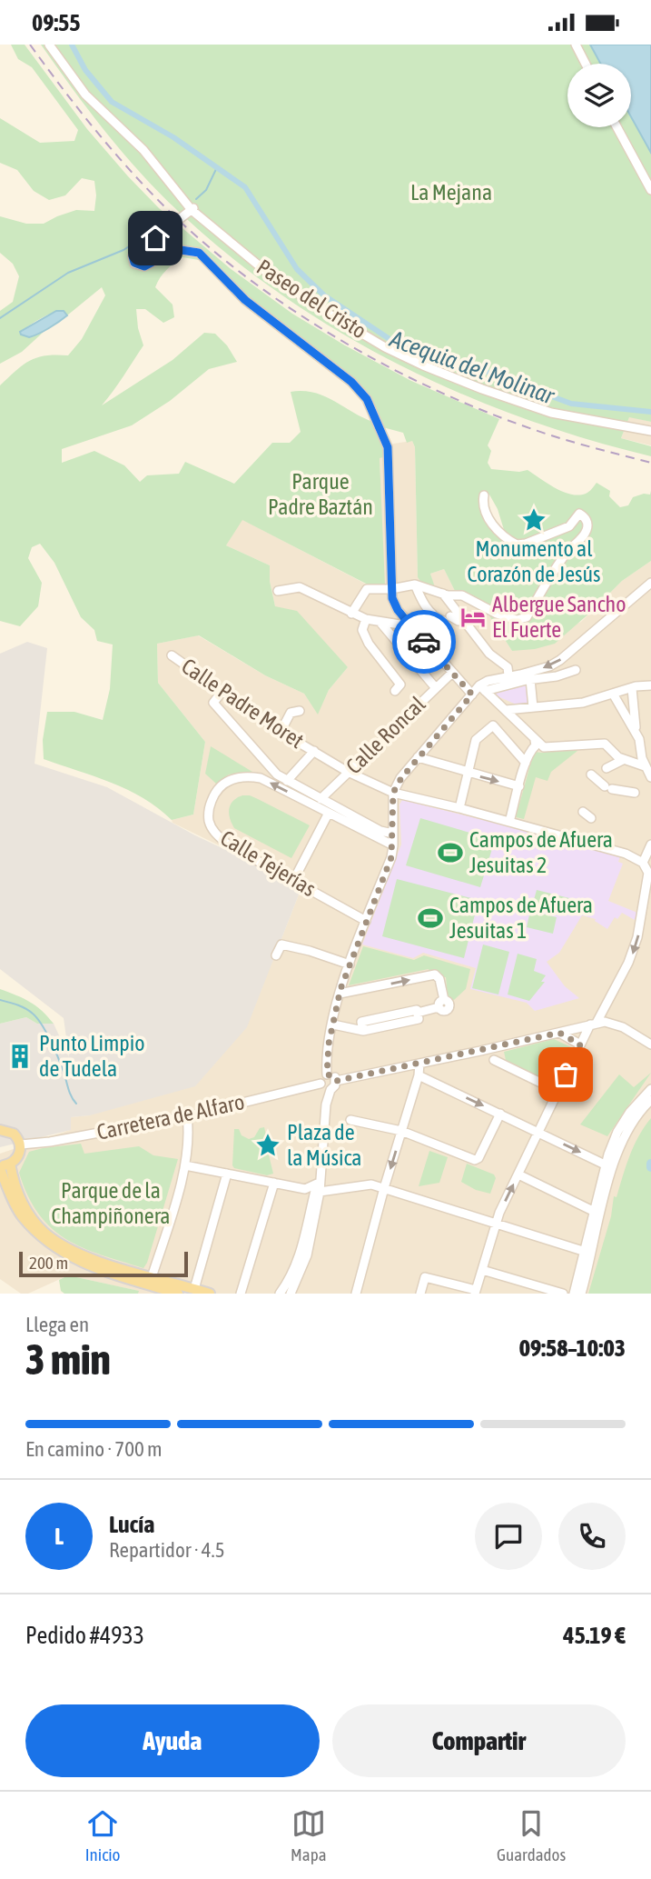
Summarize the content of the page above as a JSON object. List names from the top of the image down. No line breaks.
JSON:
{"streets":{"street":["Paseo del Cristo","Calle Padre Moret","Calle Roncal","Calle Tejerías","Carretera de Alfaro"]},"crossings":[["Calle Padre Moret","Calle Roncal"]],"water":["Acequia del Molinar"],"parks":["La Mejana","Parque Padre Baztán","Parque de la Champiñonera"],"places":{"place":["Monumento al Corazón de Jesús","Plaza de la Música"],"hotel":["Albergue Sancho El Fuerte"],"sports":["Campos de Afuera Jesuitas 2","Campos de Afuera Jesuitas 1"],"building":["Punto Limpio de Tudela"]},"scale_bar":"200 m","page":{"status":"09:55","scale":"200 m","heading":["3 min","Llega en","09:58–10:03"],"panel":["Lucía","Repartidor · 4.5","Pedido #4933","45.19 €"],"bar":"En camino · 700 m","round":"L","buttons":["Ayuda","Compartir"],"tabs":["Inicio","Mapa","Guardados"]}}
